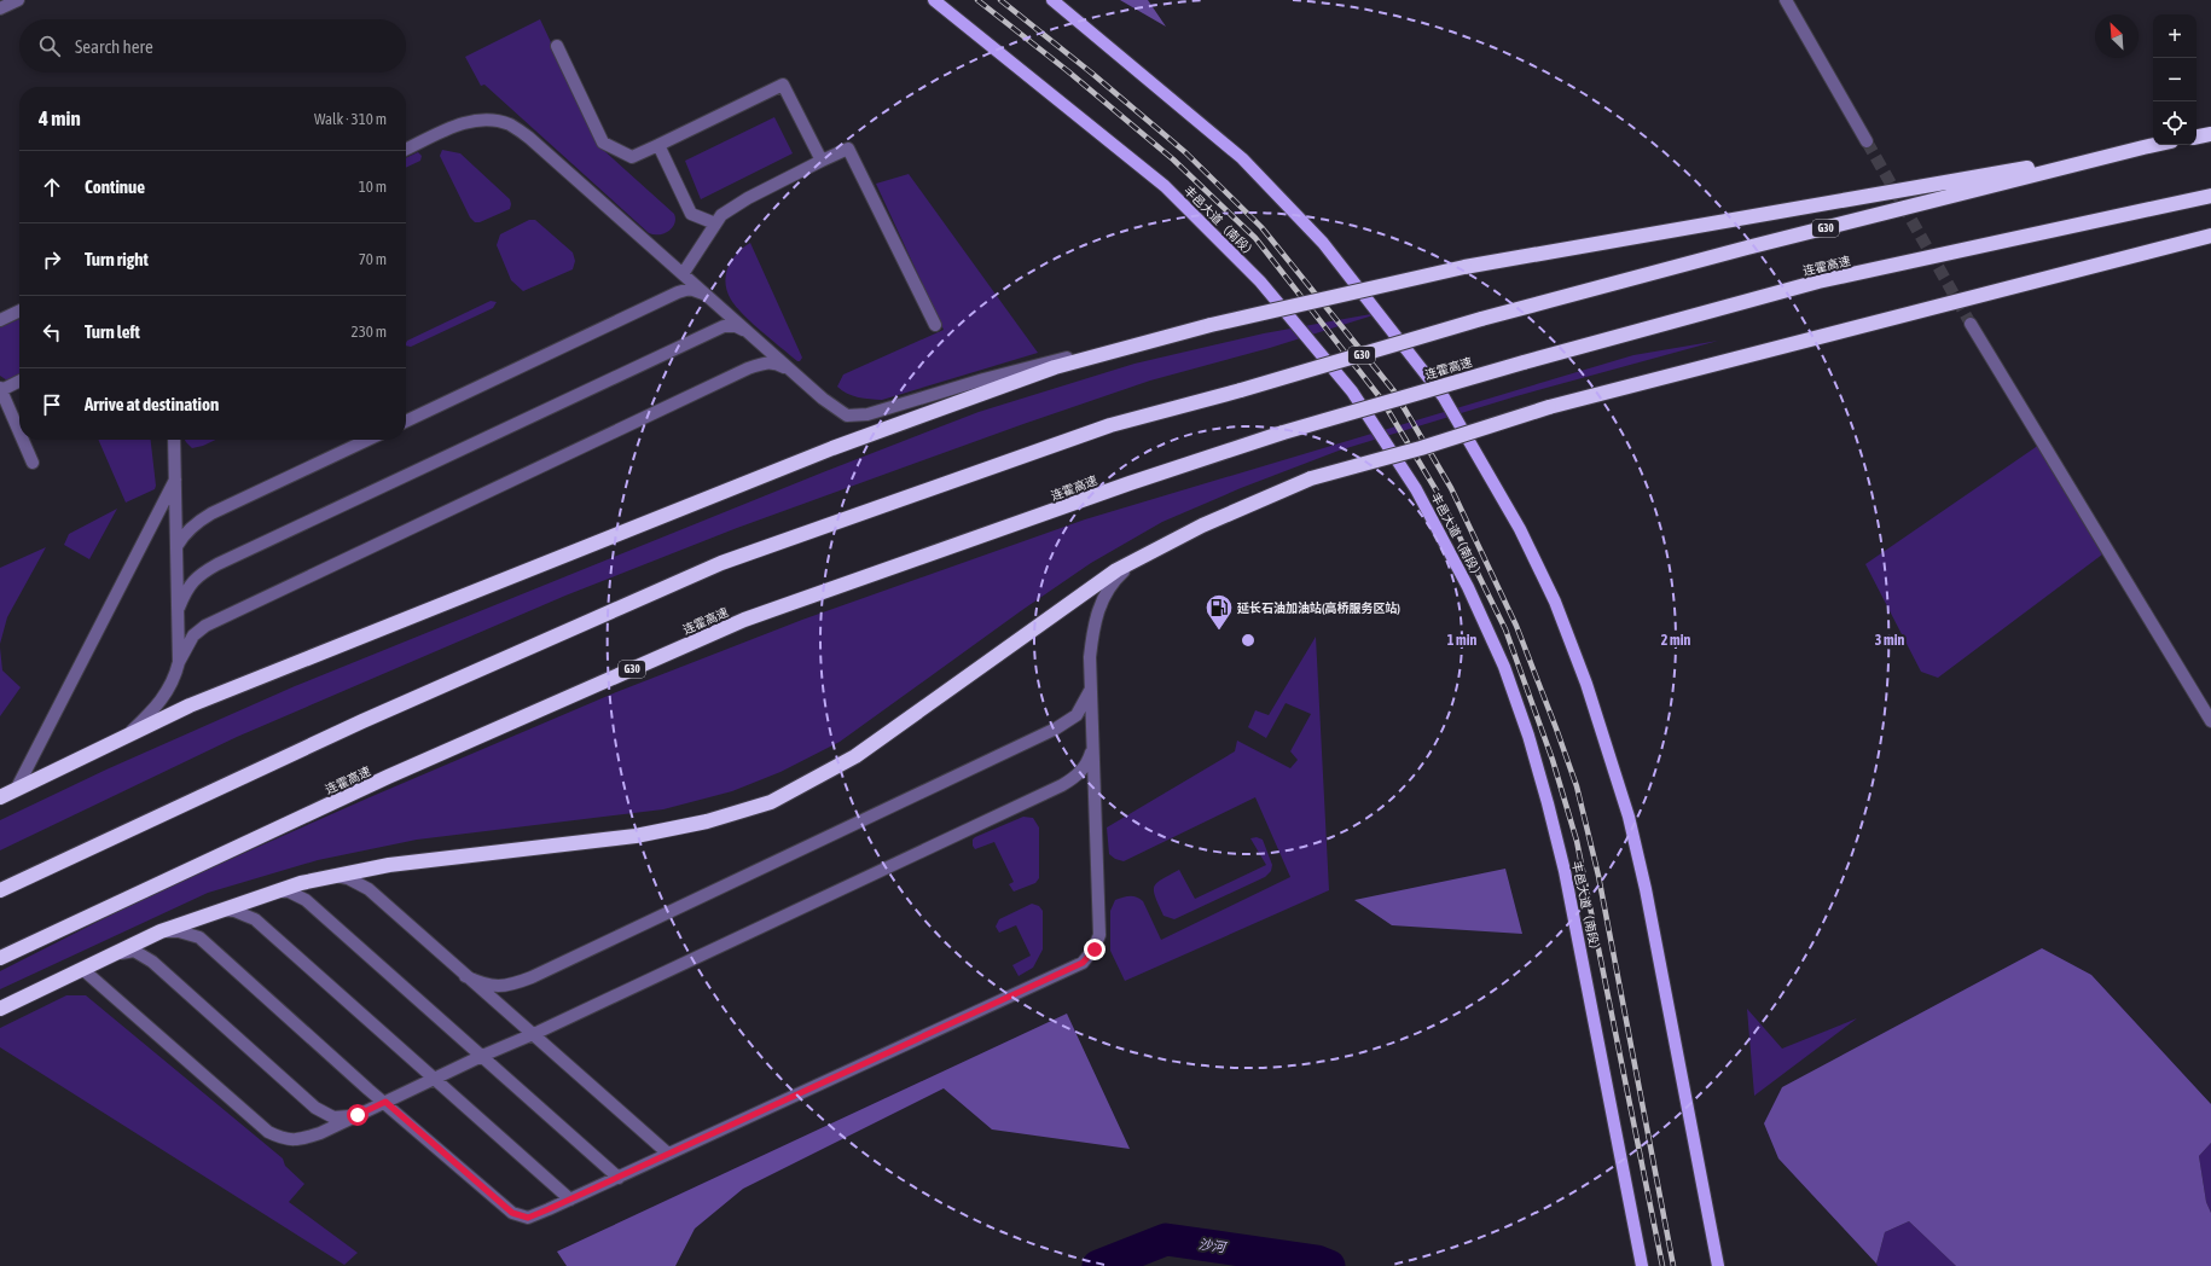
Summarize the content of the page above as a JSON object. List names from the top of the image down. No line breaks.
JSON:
{"streets":{"highway":["G30","连霍高速"],"main road":["丰邑大道（南段）"]},"water":["沙河"],"places":{"fuel station":["延长石油加油站(高桥服务区站)"]},"north":"top left","page":{"map_buttons":["+","−"],"search":"Search here","heading":["4 min","Walk · 310 m"],"list":[["Continue","10 m"],["Turn right","70 m"],["Turn left","230 m"],"Arrive at destination"]},"rings":["1 min","2 min","3 min"]}
